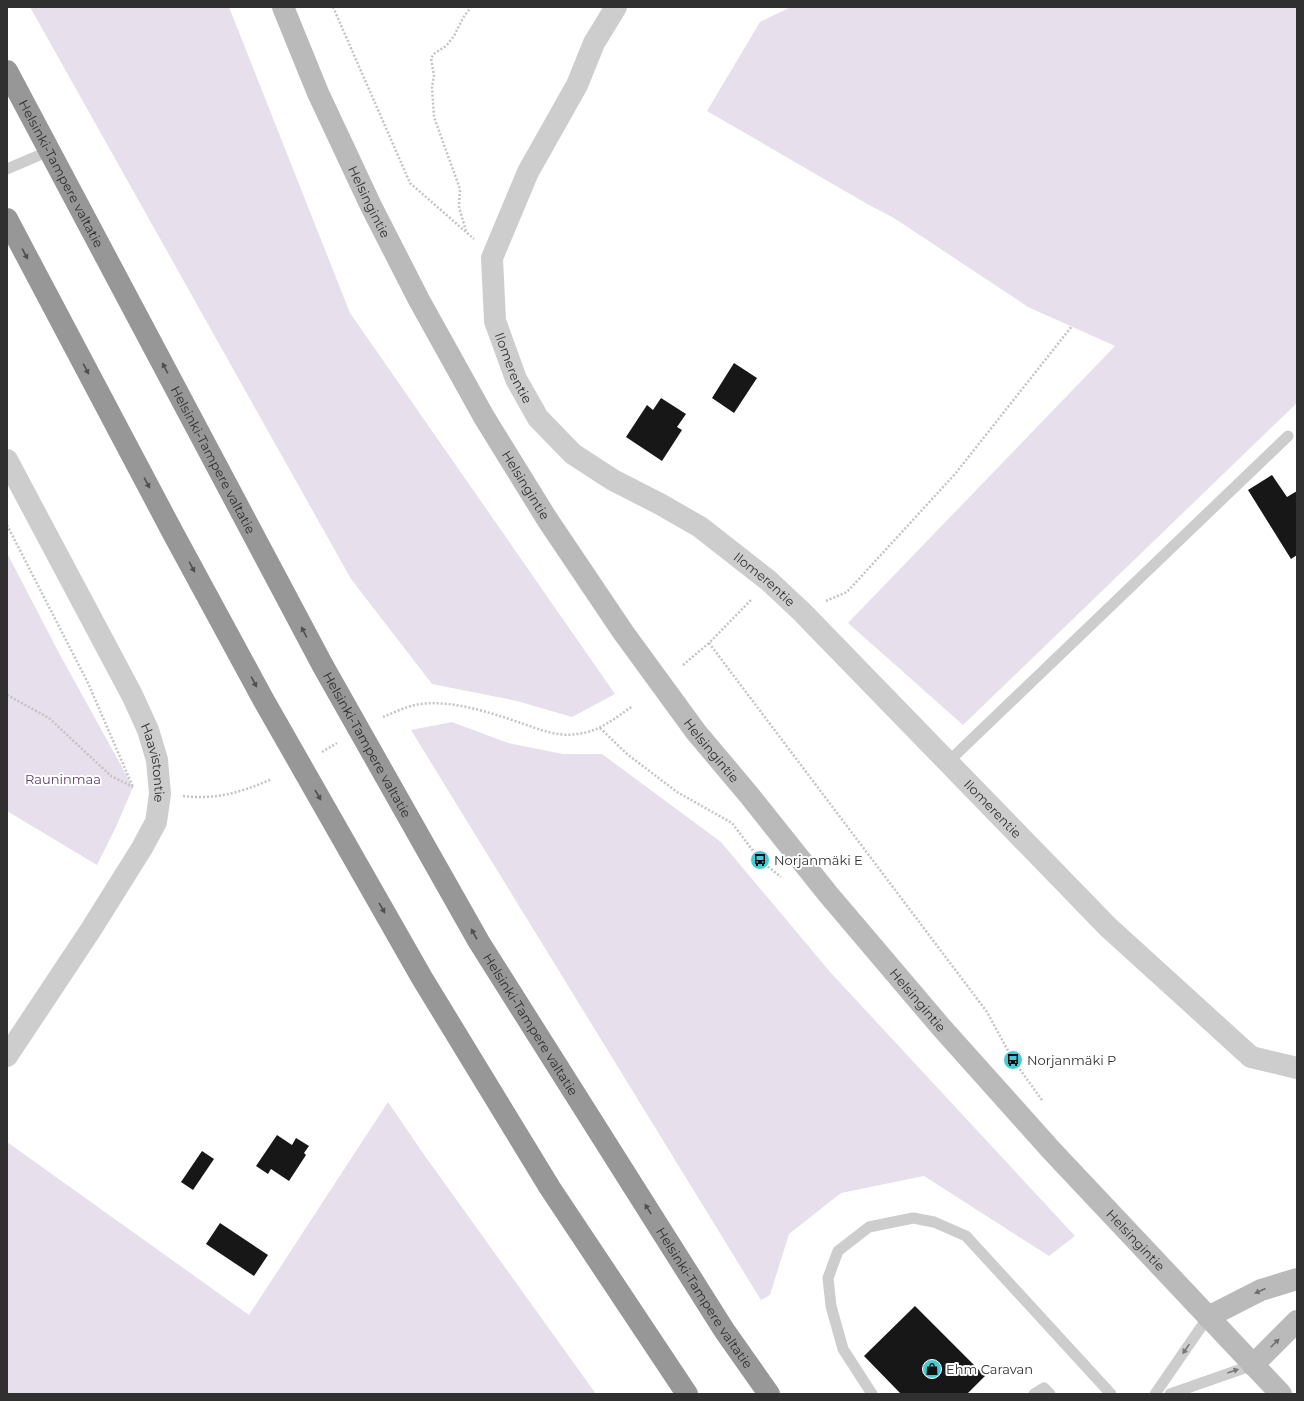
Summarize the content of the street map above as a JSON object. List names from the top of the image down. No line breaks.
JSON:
{"streets":{"highway":["Helsinki-Tampere valtatie"],"main road":["Helsingintie"],"street":["Ilomerentie","Haavistontie"]},"parks":["Rauninmaa"],"places":{"bus stop":["Norjanmäki E","Norjanmäki P"],"shop":["Ehm Caravan"]}}
